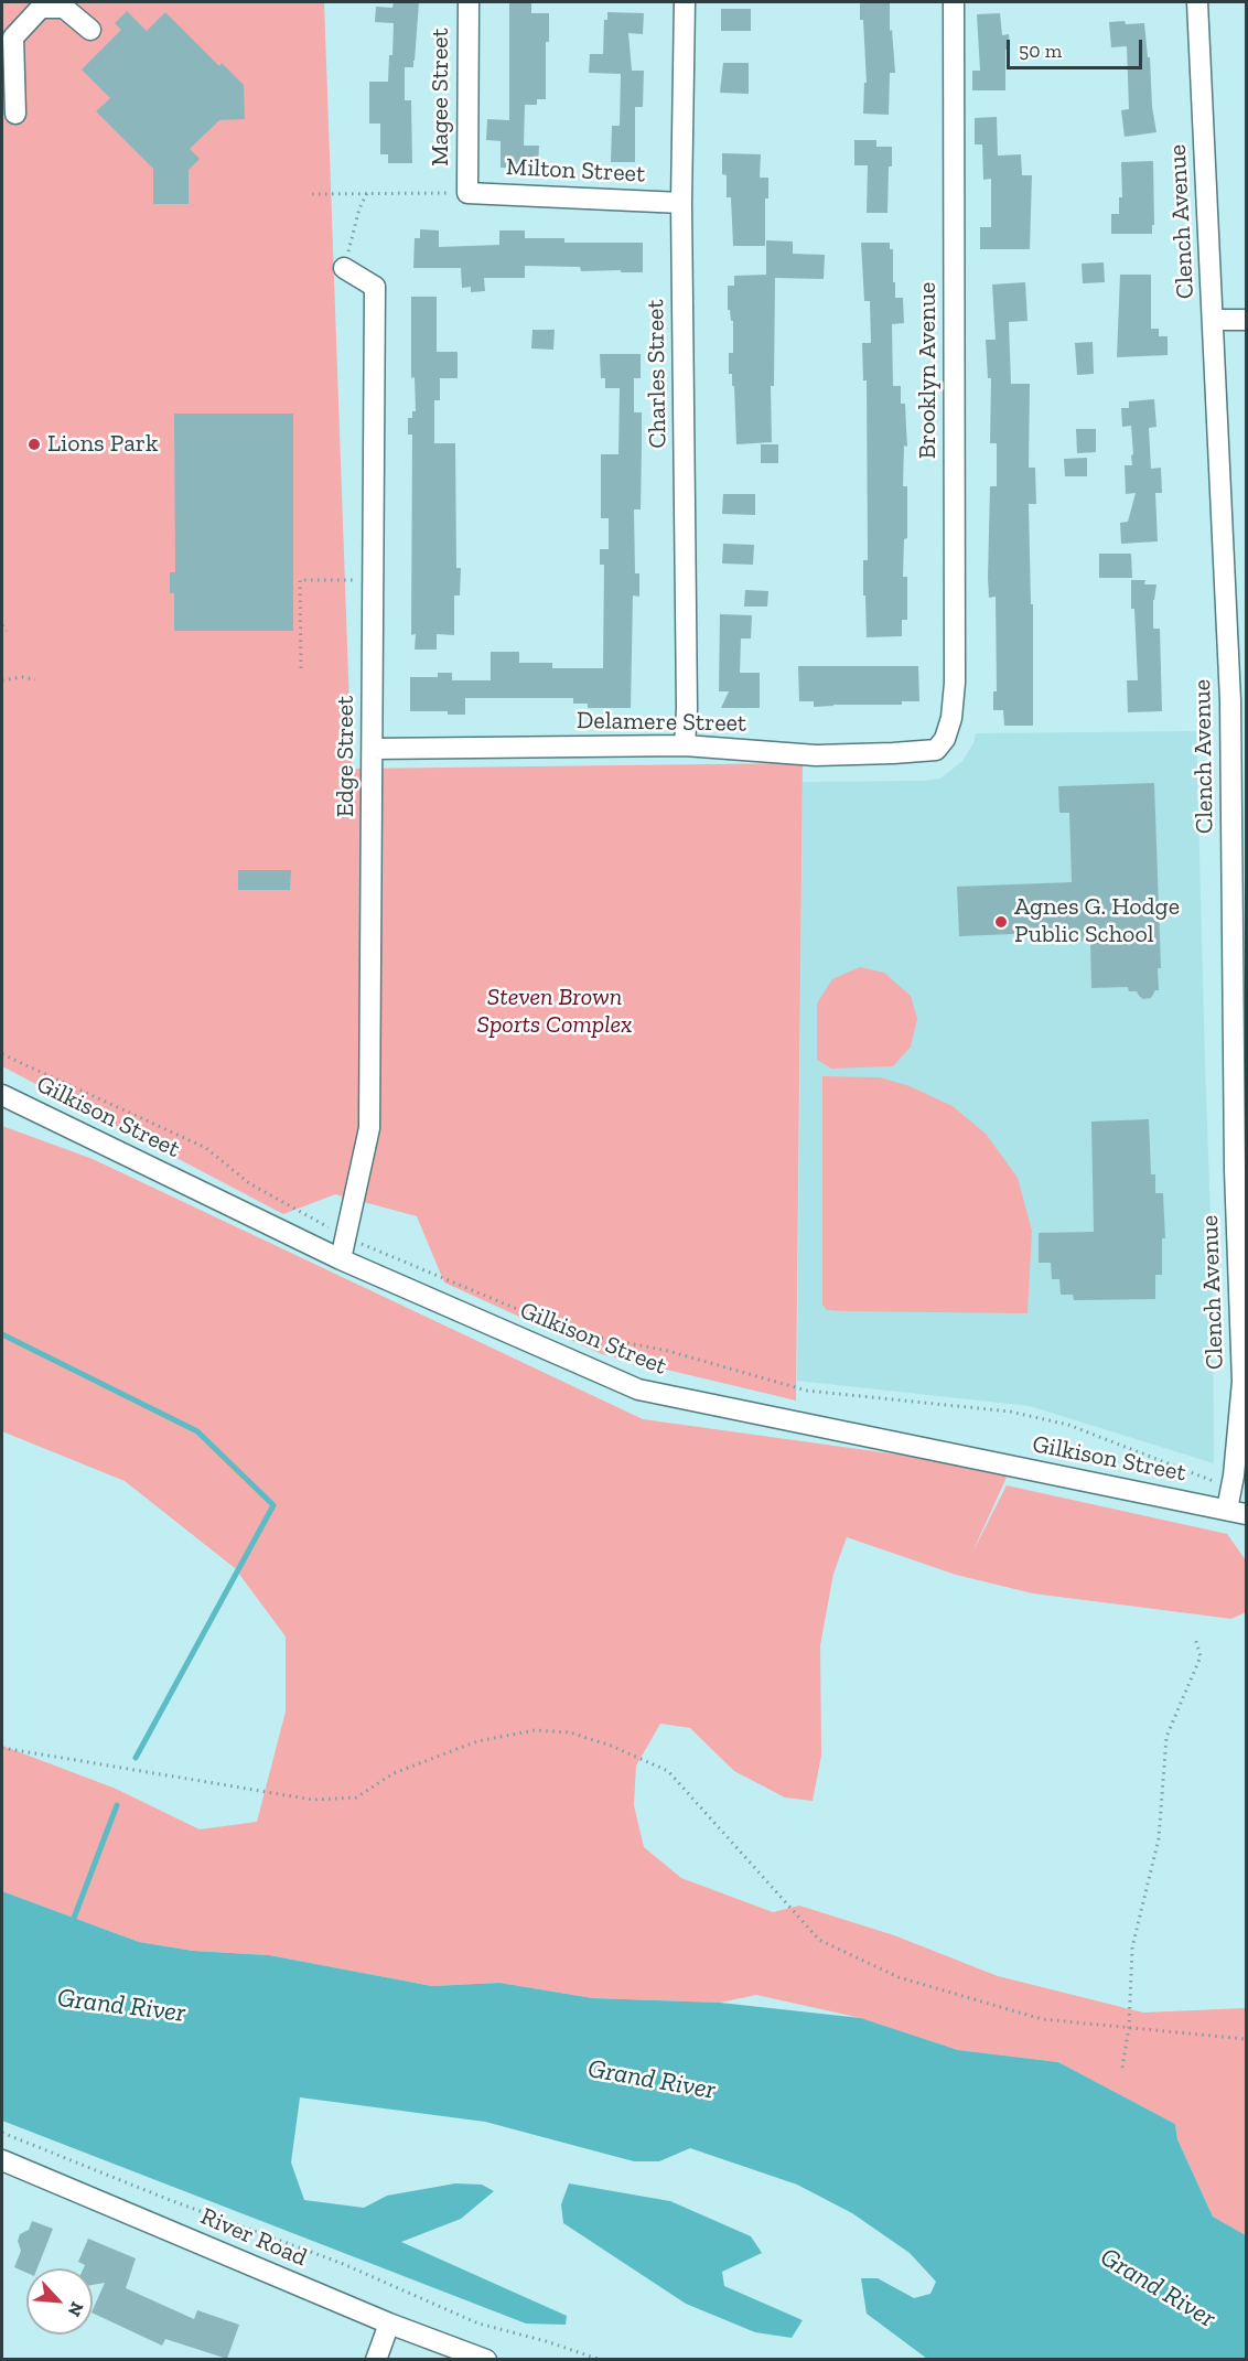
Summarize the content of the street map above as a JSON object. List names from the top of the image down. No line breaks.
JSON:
{"streets":{"street":["Magee Street","Milton Street","Clench Avenue","Brooklyn Avenue","Charles Street","Delamere Street","Edge Street","Gilkison Street","River Road"]},"crossings":[["Magee Street","Milton Street"],["Milton Street","Charles Street"],["Clench Avenue","Gilkison Street"],["Brooklyn Avenue","Delamere Street"],["Charles Street","Delamere Street"],["Delamere Street","Edge Street"],["Edge Street","Gilkison Street"]],"water":["Grand River"],"parks":["Steven Brown Sports Complex"],"places":["Lions Park","Agnes G. Hodge Public School"],"scale_bar":"50 m","north":"bottom right"}
